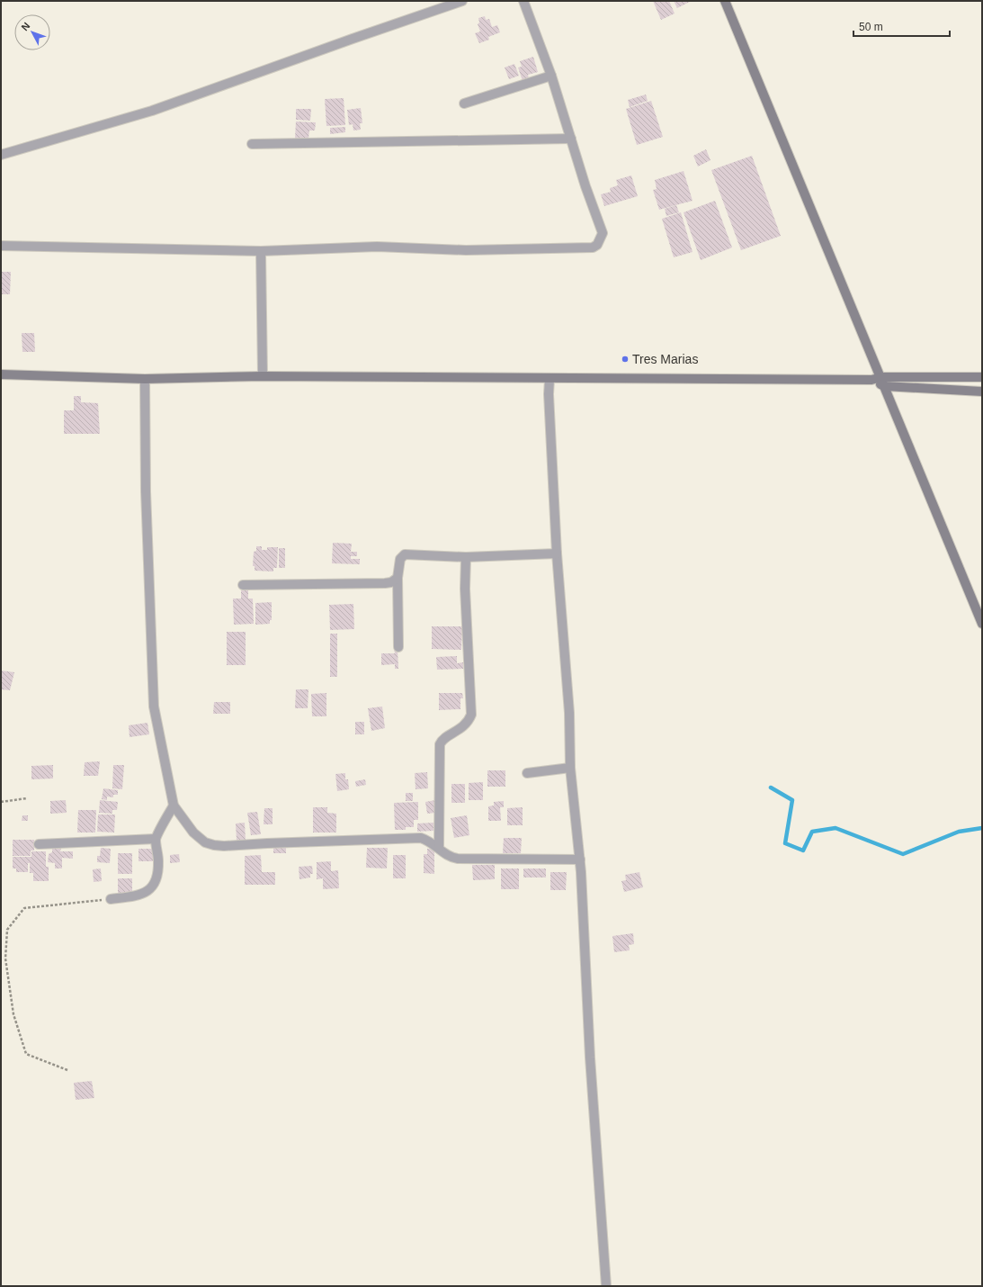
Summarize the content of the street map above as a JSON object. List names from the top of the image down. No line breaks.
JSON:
{"places":["Tres Marias"],"scale_bar":"50 m","north":"top left"}
